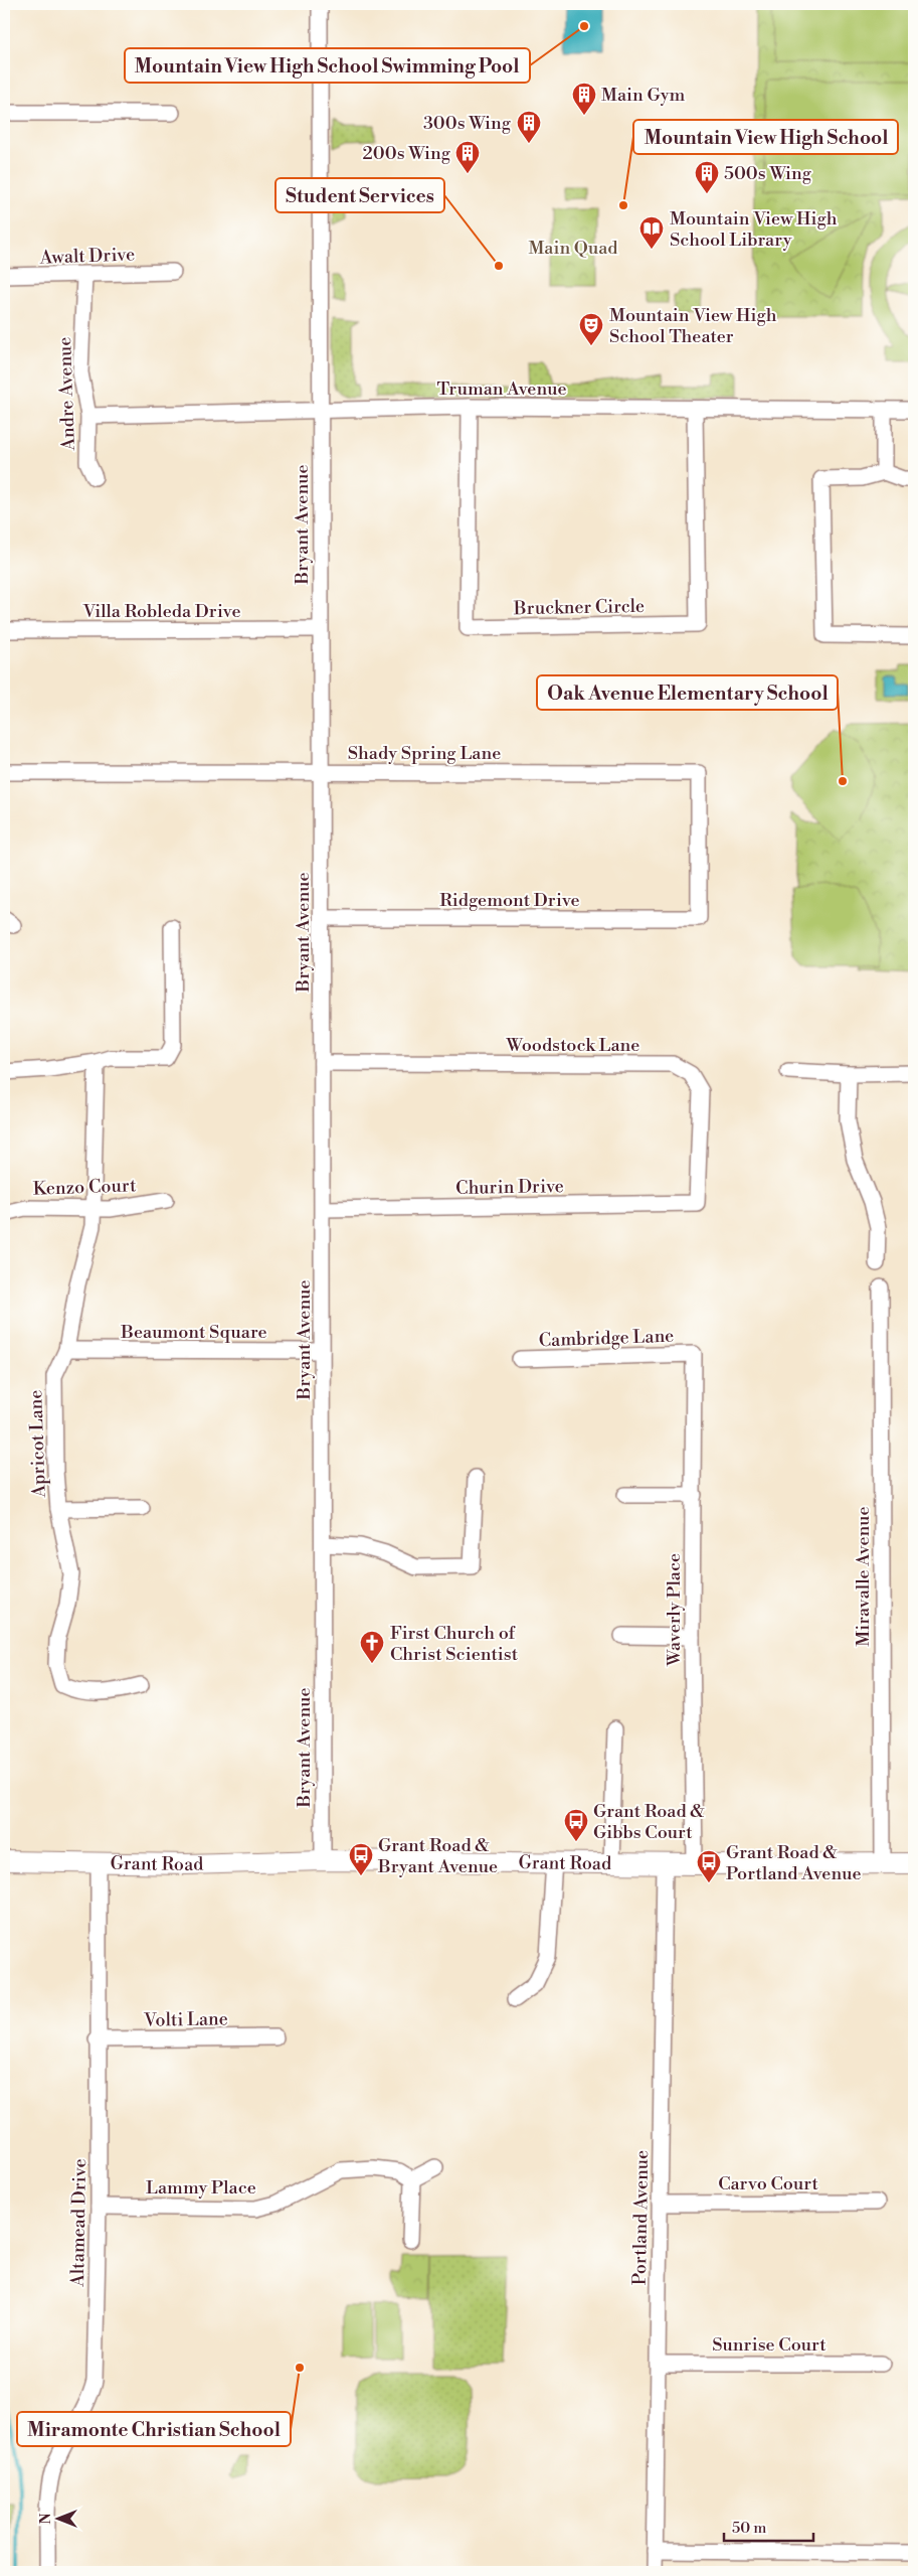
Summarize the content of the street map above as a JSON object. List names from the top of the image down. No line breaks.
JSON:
{"streets":{"main road":["Grant Road"],"street":["Awalt Drive","Truman Avenue","Andre Avenue","Bryant Avenue","Bruckner Circle","Villa Robleda Drive","Shady Spring Lane","Ridgemont Drive","Woodstock Lane","Kenzo Court","Churin Drive","Beaumont Square","Cambridge Lane","Apricot Lane","Miravalle Avenue","Waverly Place","Volti Lane","Carvo Court","Lammy Place","Portland Avenue","Altamead Drive","Sunrise Court"]},"crossings":[["Awalt Drive","Andre Avenue"],["Truman Avenue","Andre Avenue"],["Truman Avenue","Bryant Avenue"],["Truman Avenue","Bruckner Circle"],["Bryant Avenue","Villa Robleda Drive"],["Bryant Avenue","Shady Spring Lane"],["Bryant Avenue","Ridgemont Drive"],["Bryant Avenue","Woodstock Lane"],["Bryant Avenue","Churin Drive"],["Bryant Avenue","Beaumont Square"],["Bryant Avenue","Grant Road"],["Shady Spring Lane","Ridgemont Drive"],["Woodstock Lane","Churin Drive"],["Kenzo Court","Apricot Lane"],["Beaumont Square","Apricot Lane"],["Cambridge Lane","Waverly Place"],["Miravalle Avenue","Grant Road"],["Waverly Place","Grant Road"],["Grant Road","Portland Avenue"],["Grant Road","Altamead Drive"],["Volti Lane","Altamead Drive"],["Carvo Court","Portland Avenue"],["Lammy Place","Altamead Drive"],["Portland Avenue","Sunrise Court"]],"parks":["Main Quad"],"places":{"other":["Mountain View High School Swimming Pool","Mountain View High School","Student Services","Oak Avenue Elementary School","Miramonte Christian School"],"building":["Main Gym","300s Wing","200s Wing","500s Wing"],"library":["Mountain View High School Library"],"theatre":["Mountain View High School Theater"],"church":["First Church of Christ Scientist"],"bus stop":["Grant Road & Gibbs Court","Grant Road & Bryant Avenue","Grant Road & Portland Avenue"]},"scale_bar":"50 m","north":"left"}
